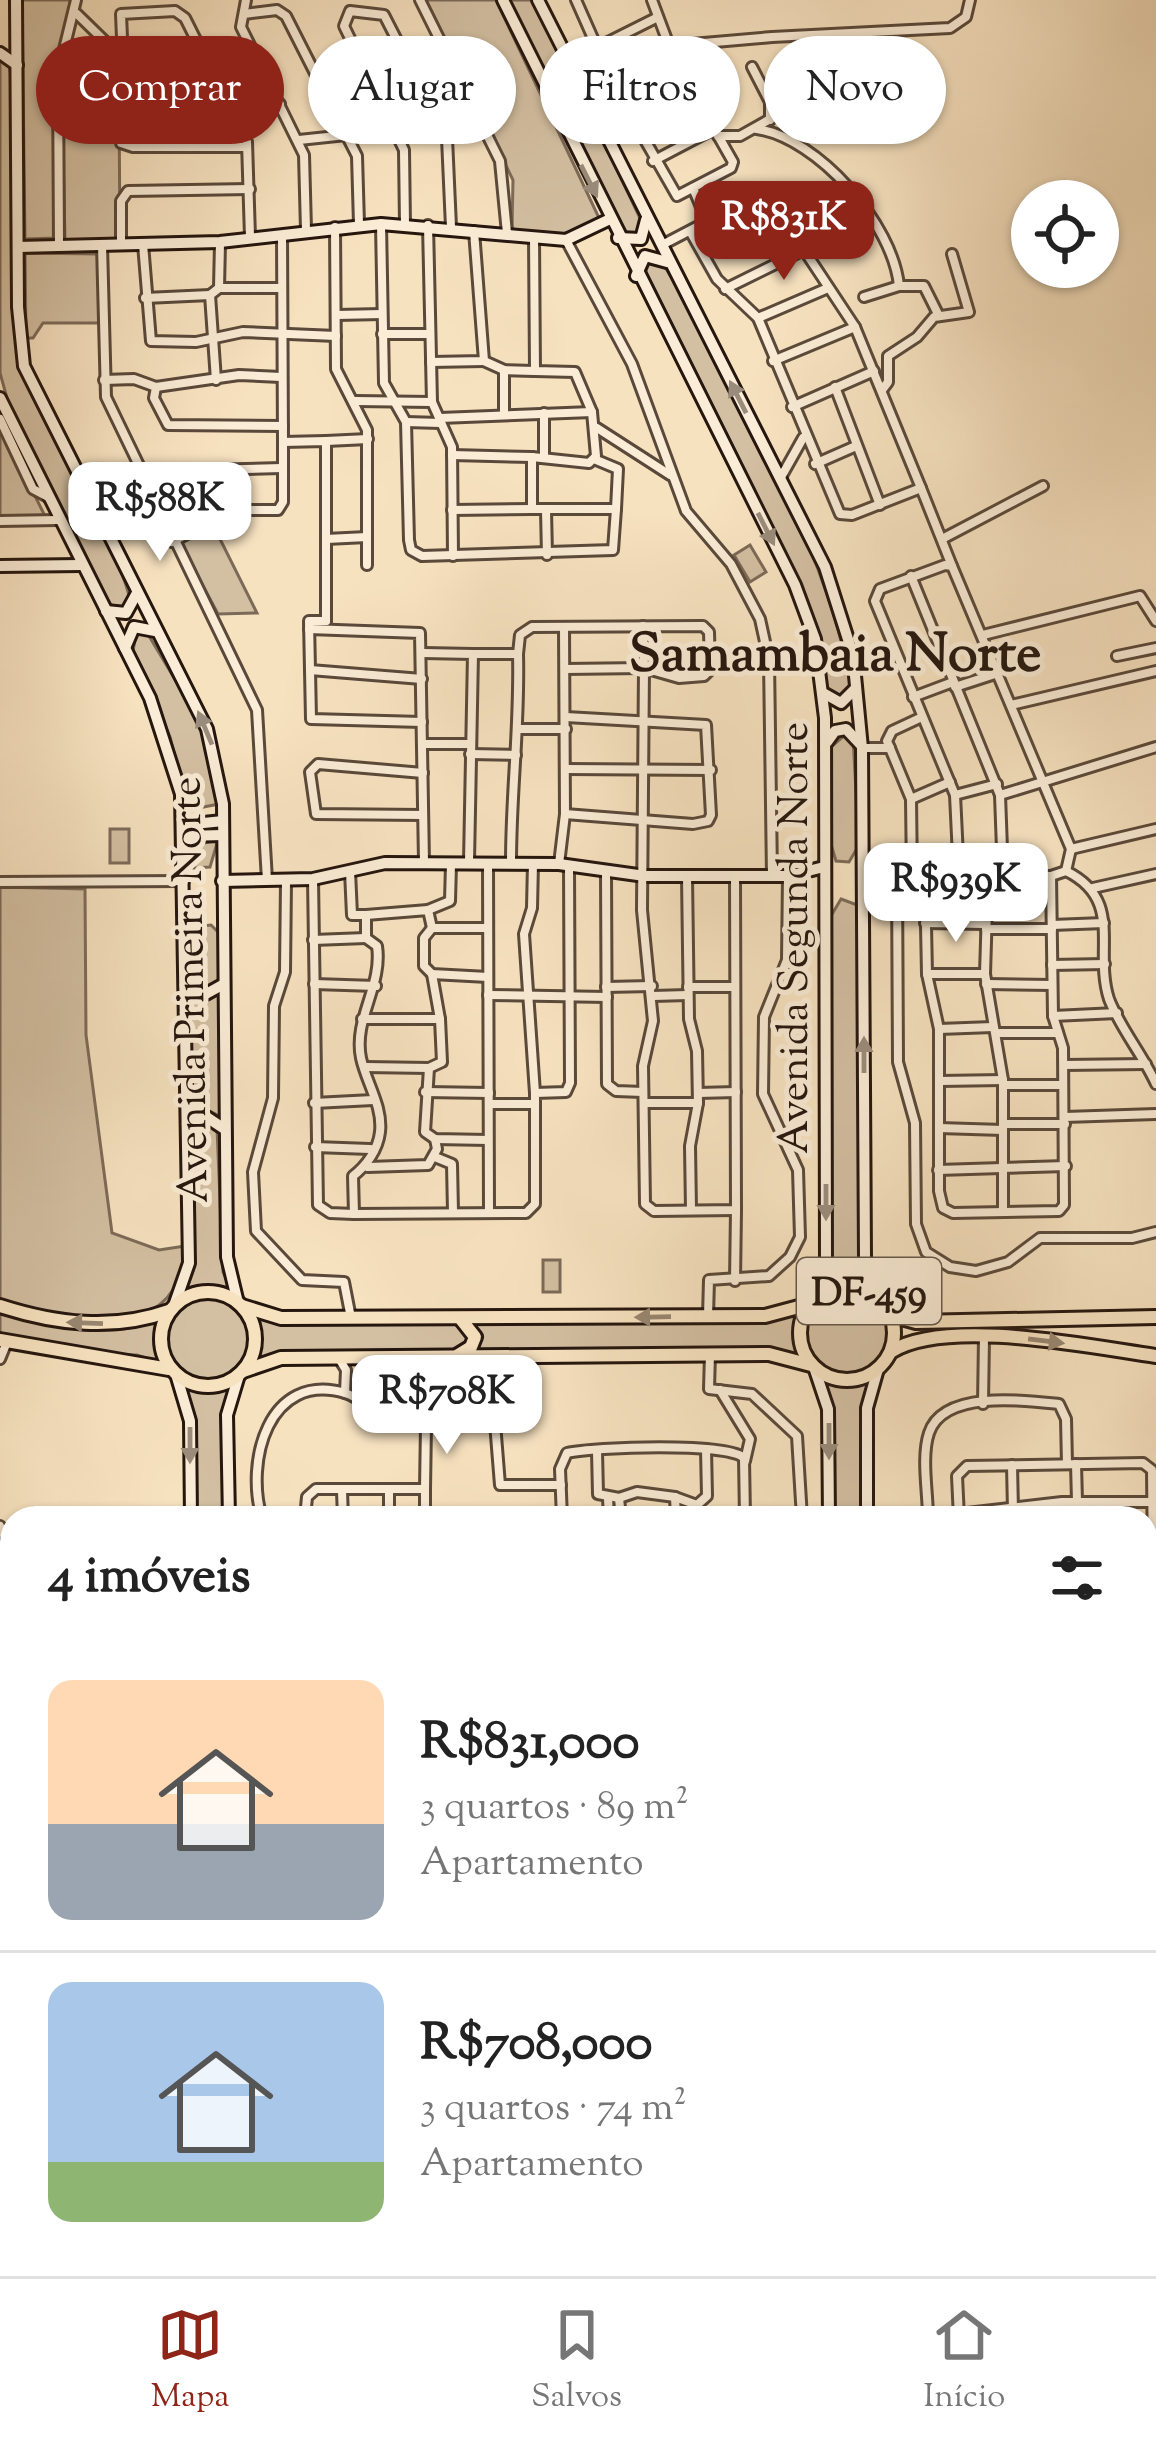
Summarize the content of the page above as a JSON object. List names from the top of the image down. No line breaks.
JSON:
{"streets":{"main road":["Avenida Segunda Norte","Avenida Primeira Norte","DF-459"]},"crossings":[["Avenida Segunda Norte","DF-459"]],"districts":["Samambaia Norte"],"page":{"chip":["Comprar","Alugar","Filtros","Novo"],"price":["R$831K","R$588K","R$939K","R$708K"],"heading":"4 imóveis","list":[{"name":"R$831,000","note":"3 quartos · 89 m² · Apartamento"},{"name":"R$708,000","note":"3 quartos · 74 m² · Apartamento"}],"tabs":["Mapa","Salvos","Início"]}}
